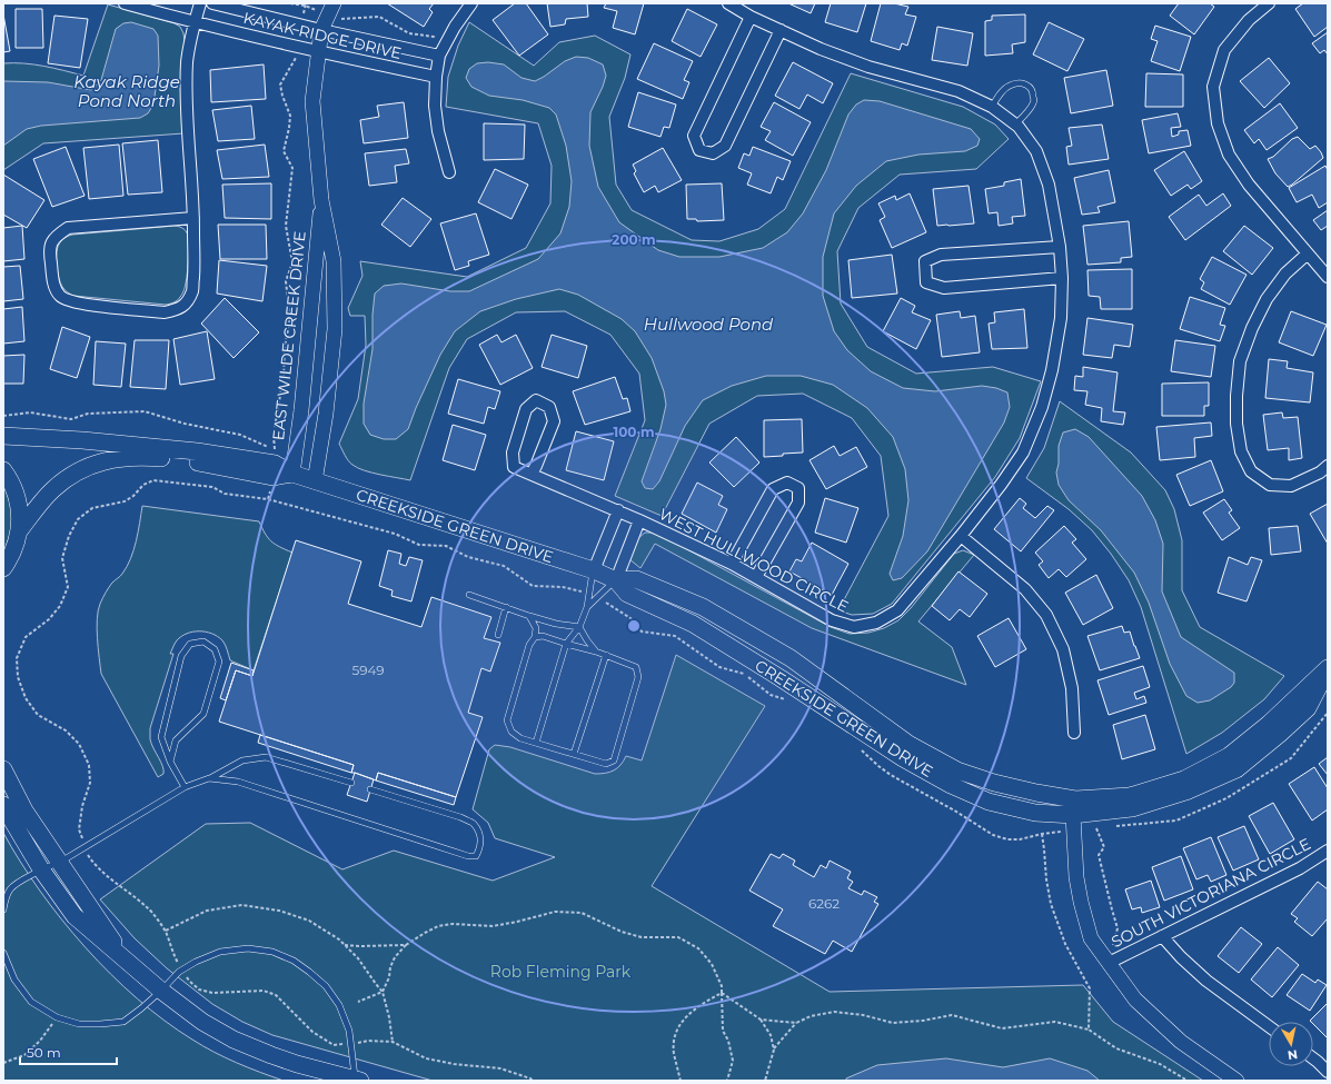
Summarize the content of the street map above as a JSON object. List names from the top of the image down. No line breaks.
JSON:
{"streets":{"main road":["CREEKSIDE GREEN DRIVE"],"street":["KAYAK RIDGE DRIVE","EAST WILDE CREEK DRIVE","WEST HULLWOOD CIRCLE","SOUTH VICTORIANA CIRCLE"]},"crossings":[["KAYAK RIDGE DRIVE","EAST WILDE CREEK DRIVE"],["EAST WILDE CREEK DRIVE","CREEKSIDE GREEN DRIVE"]],"water":["Kayak Ridge Pond North","Hullwood Pond"],"parks":["Rob Fleming Park"],"house_numbers":["5949","6262"],"scale_bar":"50 m","north":"bottom","rings":["200 m","100 m"]}
